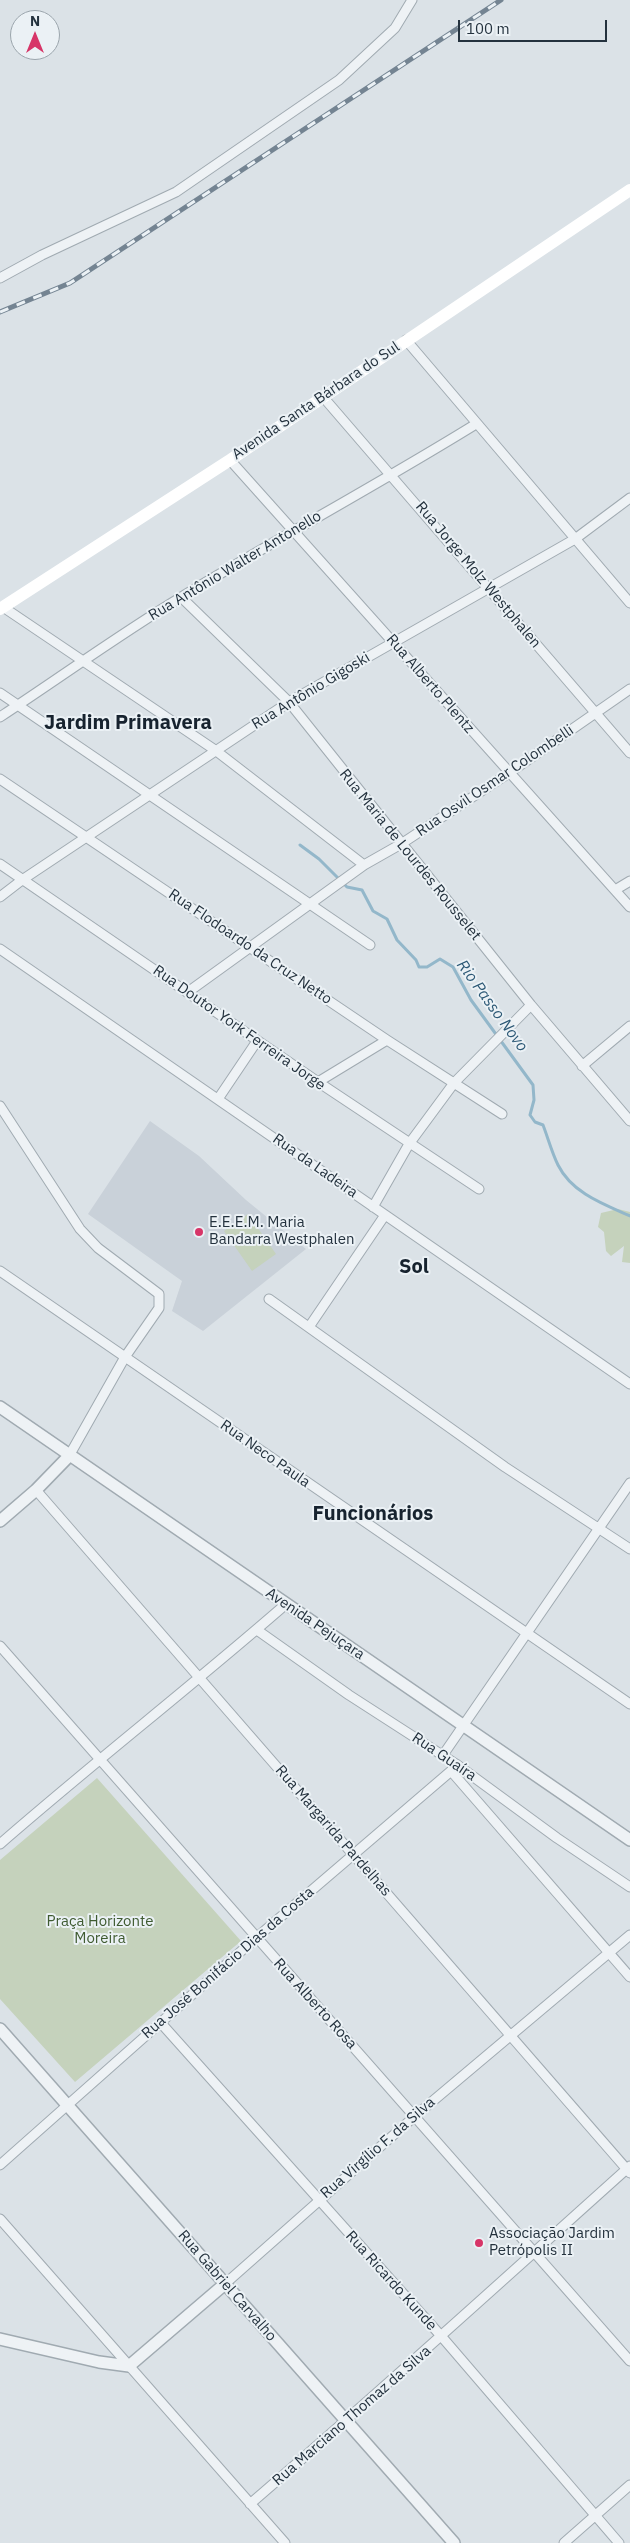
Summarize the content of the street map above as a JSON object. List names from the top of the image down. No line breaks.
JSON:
{"streets":{"main road":["Avenida Santa Bárbara do Sul"],"street":["Rua Antônio Walter Antonello","Rua Jorge Molz Westphalen","Rua Alberto Plentz","Rua Antônio Gigoski","Rua Osvil Osmar Colombelli","Rua Maria de Lourdes Rousselet","Rua Flodoardo da Cruz Netto","Rua Doutor York Ferreira Jorge","Rua da Ladeira","Rua Neco Paula","Avenida Pejuçara","Rua Guaíra","Rua Margarida Pardelhas","Rua José Bonifácio Dias da Costa","Rua Alberto Rosa","Rua Virgílio F. da Silva","Rua Ricardo Kunde","Rua Gabriel Carvalho","Rua Marciano Thomaz da Silva"]},"crossings":[["Avenida Santa Bárbara do Sul","Rua Jorge Molz Westphalen"],["Avenida Santa Bárbara do Sul","Rua Alberto Plentz"],["Rua Antônio Walter Antonello","Rua Jorge Molz Westphalen"],["Rua Antônio Walter Antonello","Rua Alberto Plentz"],["Rua Antônio Walter Antonello","Rua Maria de Lourdes Rousselet"],["Rua Jorge Molz Westphalen","Rua Antônio Gigoski"],["Rua Jorge Molz Westphalen","Rua Osvil Osmar Colombelli"],["Rua Alberto Plentz","Rua Antônio Gigoski"],["Rua Alberto Plentz","Rua Osvil Osmar Colombelli"],["Rua Antônio Gigoski","Rua Maria de Lourdes Rousselet"],["Rua Antônio Gigoski","Rua Flodoardo da Cruz Netto"],["Rua Antônio Gigoski","Rua Doutor York Ferreira Jorge"],["Rua Osvil Osmar Colombelli","Rua Maria de Lourdes Rousselet"],["Rua Osvil Osmar Colombelli","Rua Flodoardo da Cruz Netto"],["Rua Osvil Osmar Colombelli","Rua Doutor York Ferreira Jorge"],["Rua Guaíra","Rua José Bonifácio Dias da Costa"],["Rua Margarida Pardelhas","Rua José Bonifácio Dias da Costa"],["Rua Margarida Pardelhas","Rua Virgílio F. da Silva"],["Rua Margarida Pardelhas","Rua Marciano Thomaz da Silva"],["Rua José Bonifácio Dias da Costa","Rua Alberto Rosa"],["Rua José Bonifácio Dias da Costa","Rua Ricardo Kunde"],["Rua José Bonifácio Dias da Costa","Rua Gabriel Carvalho"],["Rua Alberto Rosa","Rua Virgílio F. da Silva"],["Rua Alberto Rosa","Rua Marciano Thomaz da Silva"],["Rua Virgílio F. da Silva","Rua Ricardo Kunde"],["Rua Virgílio F. da Silva","Rua Gabriel Carvalho"],["Rua Ricardo Kunde","Rua Marciano Thomaz da Silva"],["Rua Gabriel Carvalho","Rua Marciano Thomaz da Silva"]],"districts":["Jardim Primavera","Sol","Funcionários"],"water":["Rio Passo Novo"],"parks":["Praça Horizonte Moreira"],"places":["E.E.E.M. Maria Bandarra Westphalen","Associação Jardim Petrópolis II"],"scale_bar":"100 m","north":"top"}
